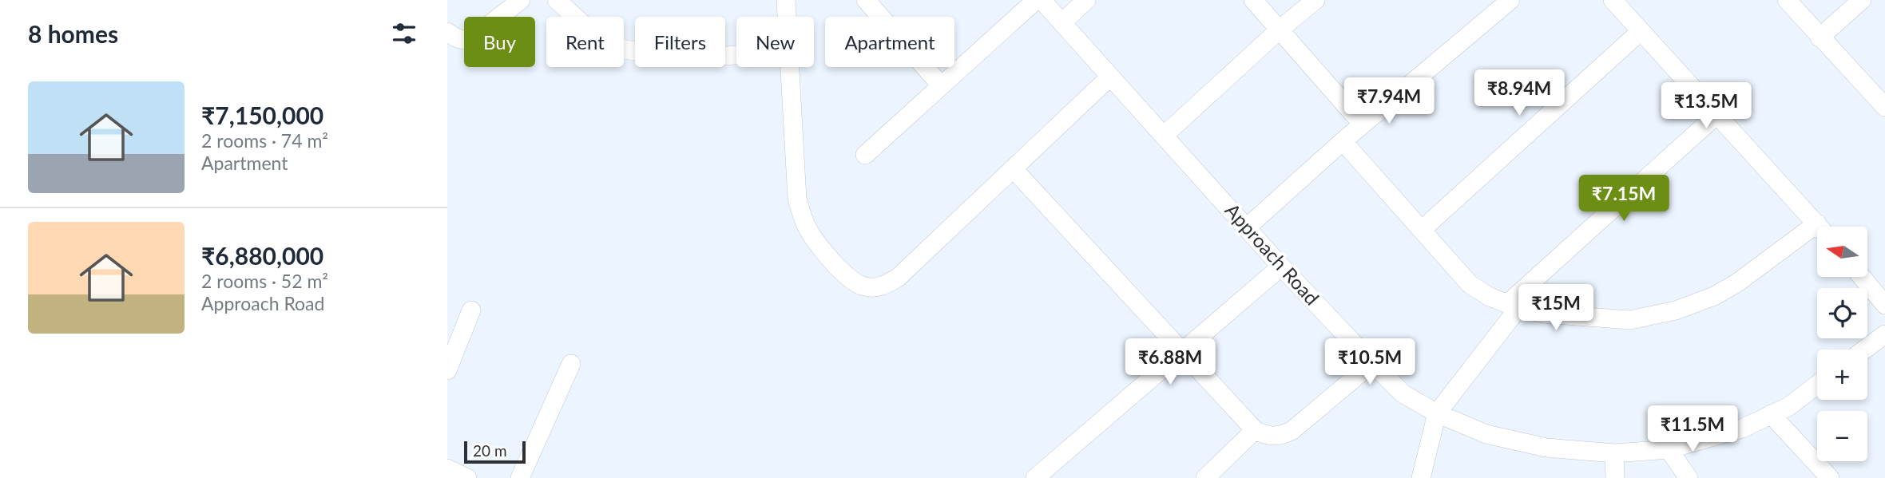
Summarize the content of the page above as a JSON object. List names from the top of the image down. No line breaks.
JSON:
{"streets":{"street":["Approach Road"]},"scale_bar":"20 m","north":"left","page":{"heading":"8 homes","chip":["Buy","Rent","Filters","New","Apartment"],"list":[{"name":"₹7,150,000","note":"2 rooms · 74 m² · Apartment"},{"name":"₹6,880,000","note":"2 rooms · 52 m² · Approach Road"}],"price":["₹8.94M","₹7.94M","₹13.5M","₹7.15M","₹15M","₹6.88M","₹10.5M","₹11.5M"],"map_buttons":["+","−"],"scale":"20 m"}}
